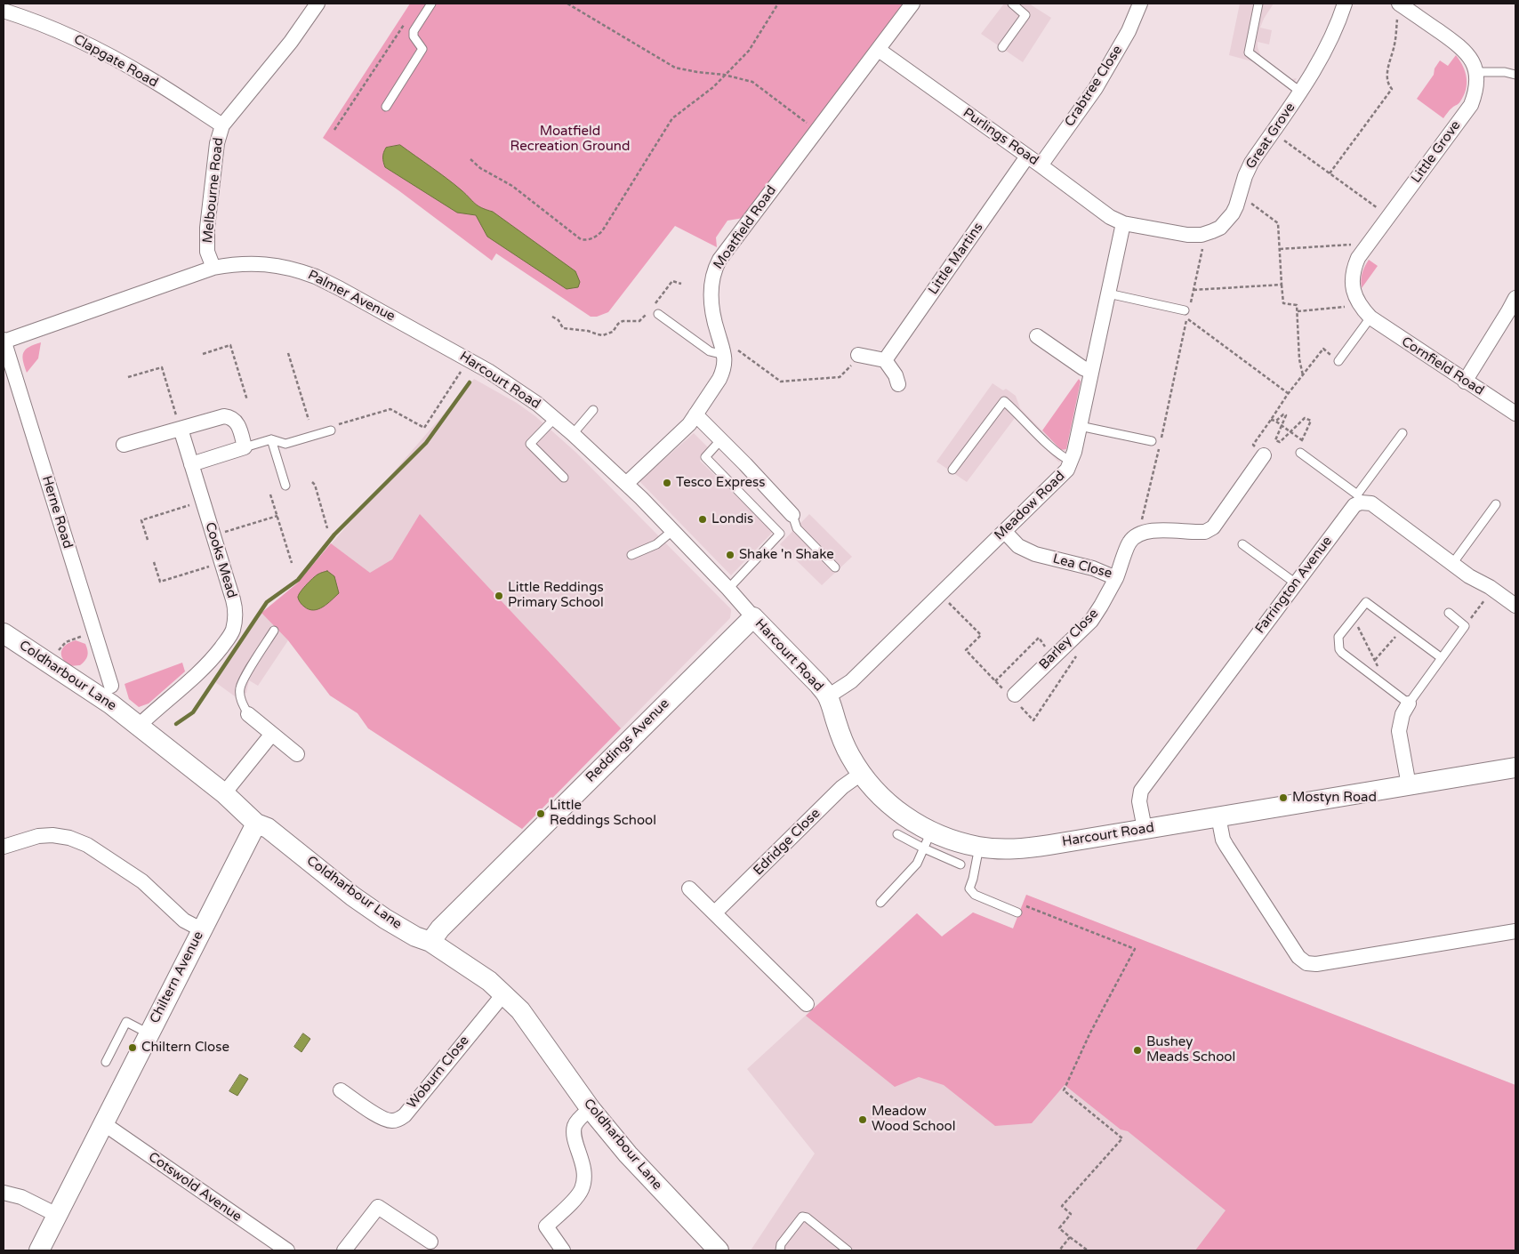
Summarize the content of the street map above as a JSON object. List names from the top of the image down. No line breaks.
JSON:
{"streets":{"street":["Clapgate Road","Crabtree Close","Great Grove","Purlings Road","Little Grove","Melbourne Road","Moatfield Road","Little Martins","Palmer Avenue","Cornfield Road","Harcourt Road","Meadow Road","Herne Road","Cooks Mead","Lea Close","Farrington Avenue","Barley Close","Coldharbour Lane","Reddings Avenue","Edridge Close","Chiltern Avenue","Woburn Close","Cotswold Avenue"]},"crossings":[["Clapgate Road","Melbourne Road"],["Crabtree Close","Purlings Road"],["Great Grove","Purlings Road"],["Great Grove","Meadow Road"],["Purlings Road","Moatfield Road"],["Purlings Road","Little Martins"],["Purlings Road","Meadow Road"],["Little Grove","Cornfield Road"],["Melbourne Road","Palmer Avenue"],["Moatfield Road","Harcourt Road"],["Palmer Avenue","Harcourt Road"],["Harcourt Road","Meadow Road"],["Harcourt Road","Farrington Avenue"],["Harcourt Road","Reddings Avenue"],["Harcourt Road","Edridge Close"],["Meadow Road","Lea Close"],["Cooks Mead","Coldharbour Lane"],["Lea Close","Barley Close"],["Coldharbour Lane","Reddings Avenue"],["Coldharbour Lane","Chiltern Avenue"],["Coldharbour Lane","Woburn Close"],["Chiltern Avenue","Cotswold Avenue"]],"parks":["Moatfield Recreation Ground"],"places":["Tesco Express","Londis","Shake 'n Shake","Little Reddings Primary School","Mostyn Road","Little Reddings School","Chiltern Close","Bushey Meads School","Meadow Wood School"]}
